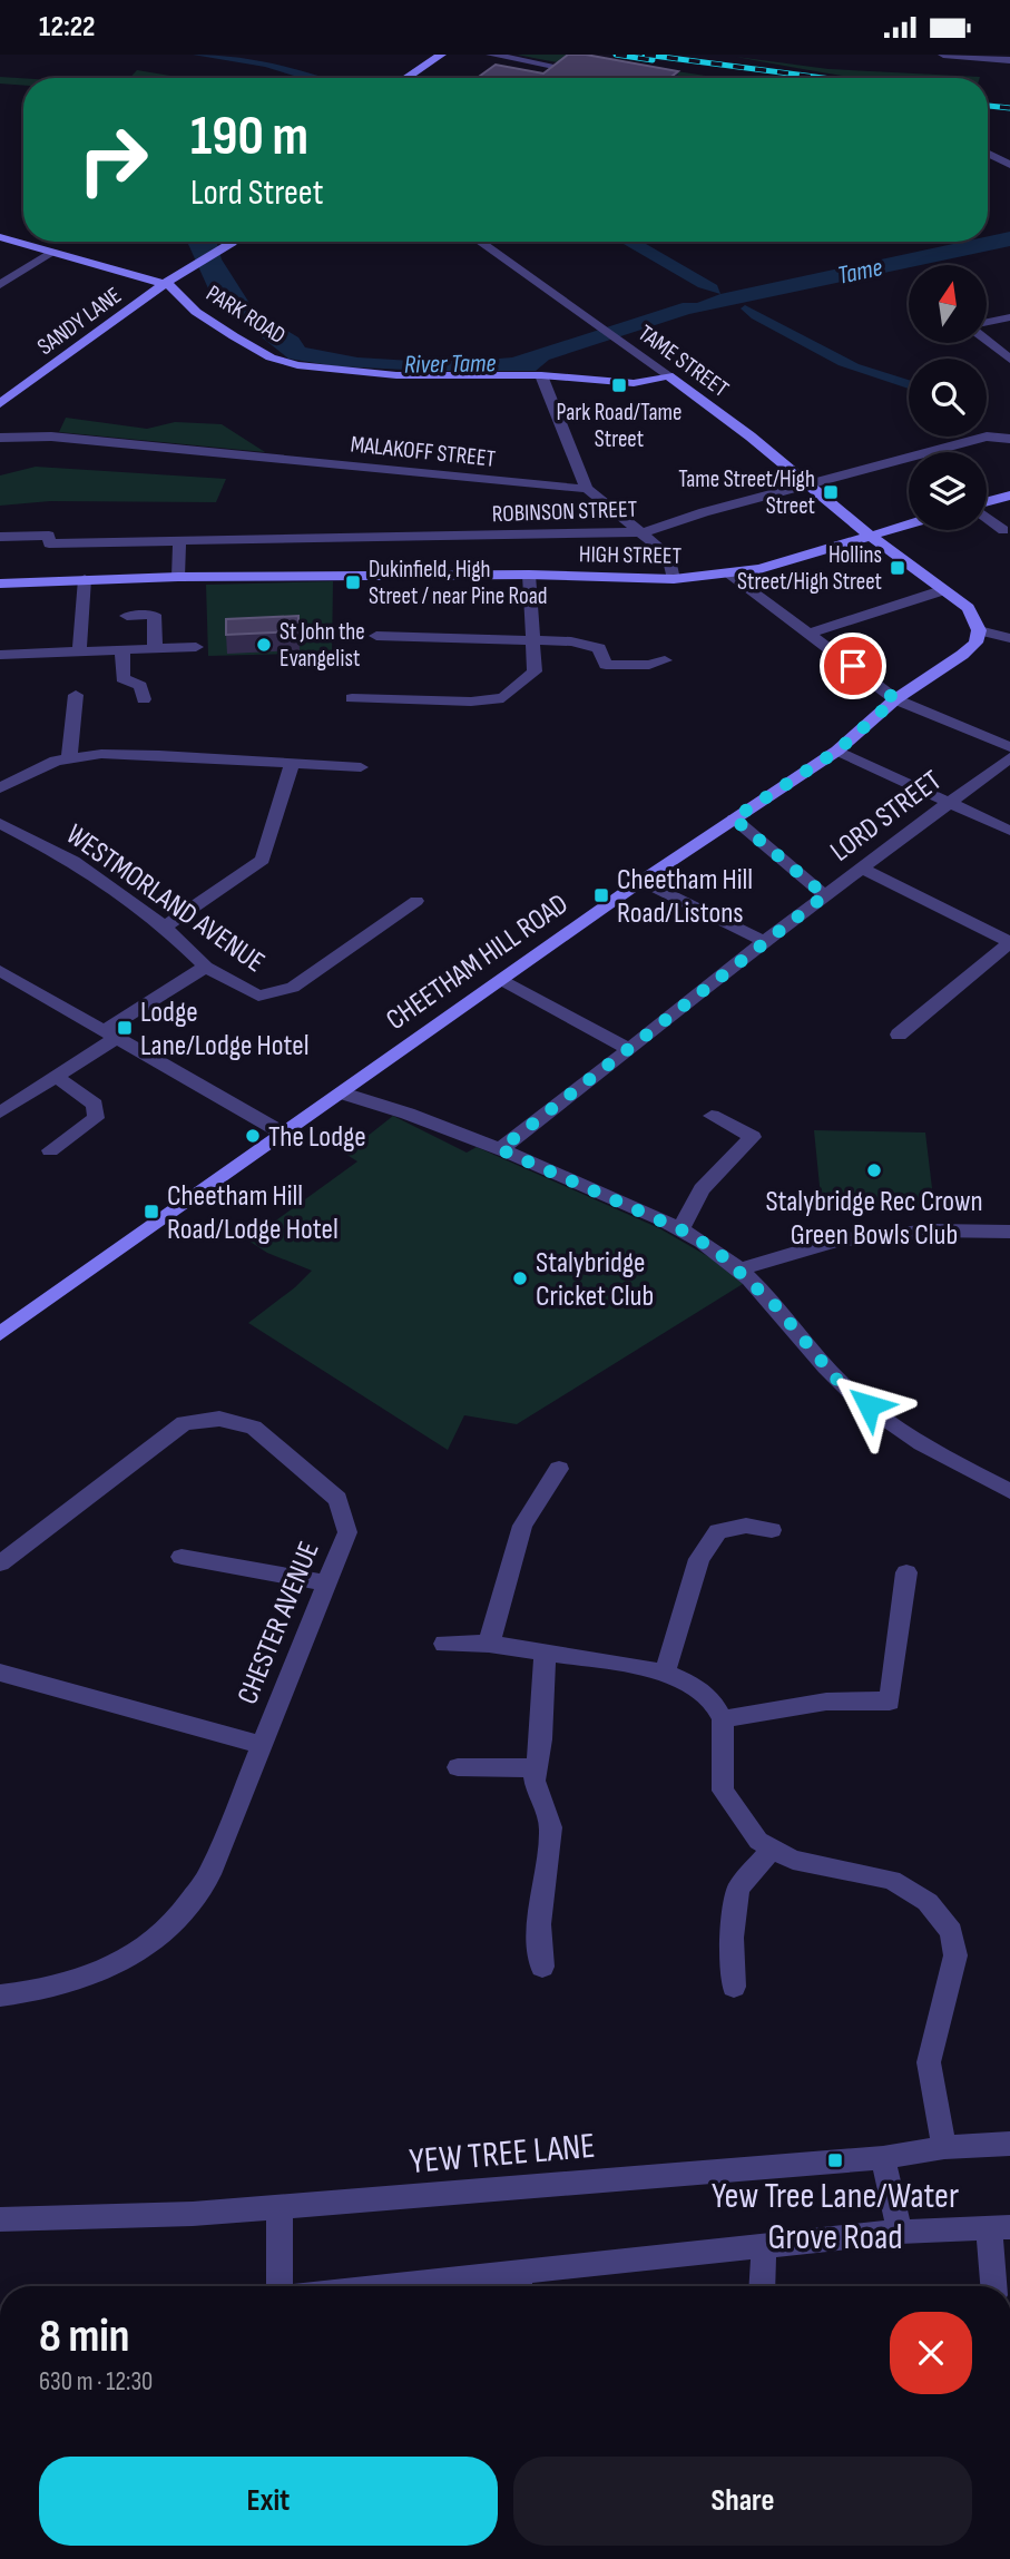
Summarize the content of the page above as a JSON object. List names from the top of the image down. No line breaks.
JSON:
{"streets":{"main road":["PARK ROAD","SANDY LANE","TAME STREET","HIGH STREET","CHEETHAM HILL ROAD"],"street":["MALAKOFF STREET","ROBINSON STREET","LORD STREET","WESTMORLAND AVENUE","CHESTER AVENUE","YEW TREE LANE"]},"crossings":[["PARK ROAD","SANDY LANE"],["PARK ROAD","TAME STREET"],["TAME STREET","ROBINSON STREET"],["TAME STREET","HIGH STREET"],["TAME STREET","CHEETHAM HILL ROAD"]],"water":["Tame","River Tame"],"places":{"transit":["Park Road/Tame Street","Tame Street/High Street","Hollins Street/High Street","Dukinfield, High Street / near Pine Road","Cheetham Hill Road/Listons","Lodge Lane/Lodge Hotel","Cheetham Hill Road/Lodge Hotel","Yew Tree Lane/Water Grove Road"],"other":["St John the Evangelist","The Lodge","Stalybridge Rec Crown Green Bowls Club","Stalybridge Cricket Club"]},"north":"top","page":{"status":"12:22","turn":["190 m","Lord Street"],"heading":["8 min","630 m · 12:30"],"buttons":["Exit","Share"]}}
